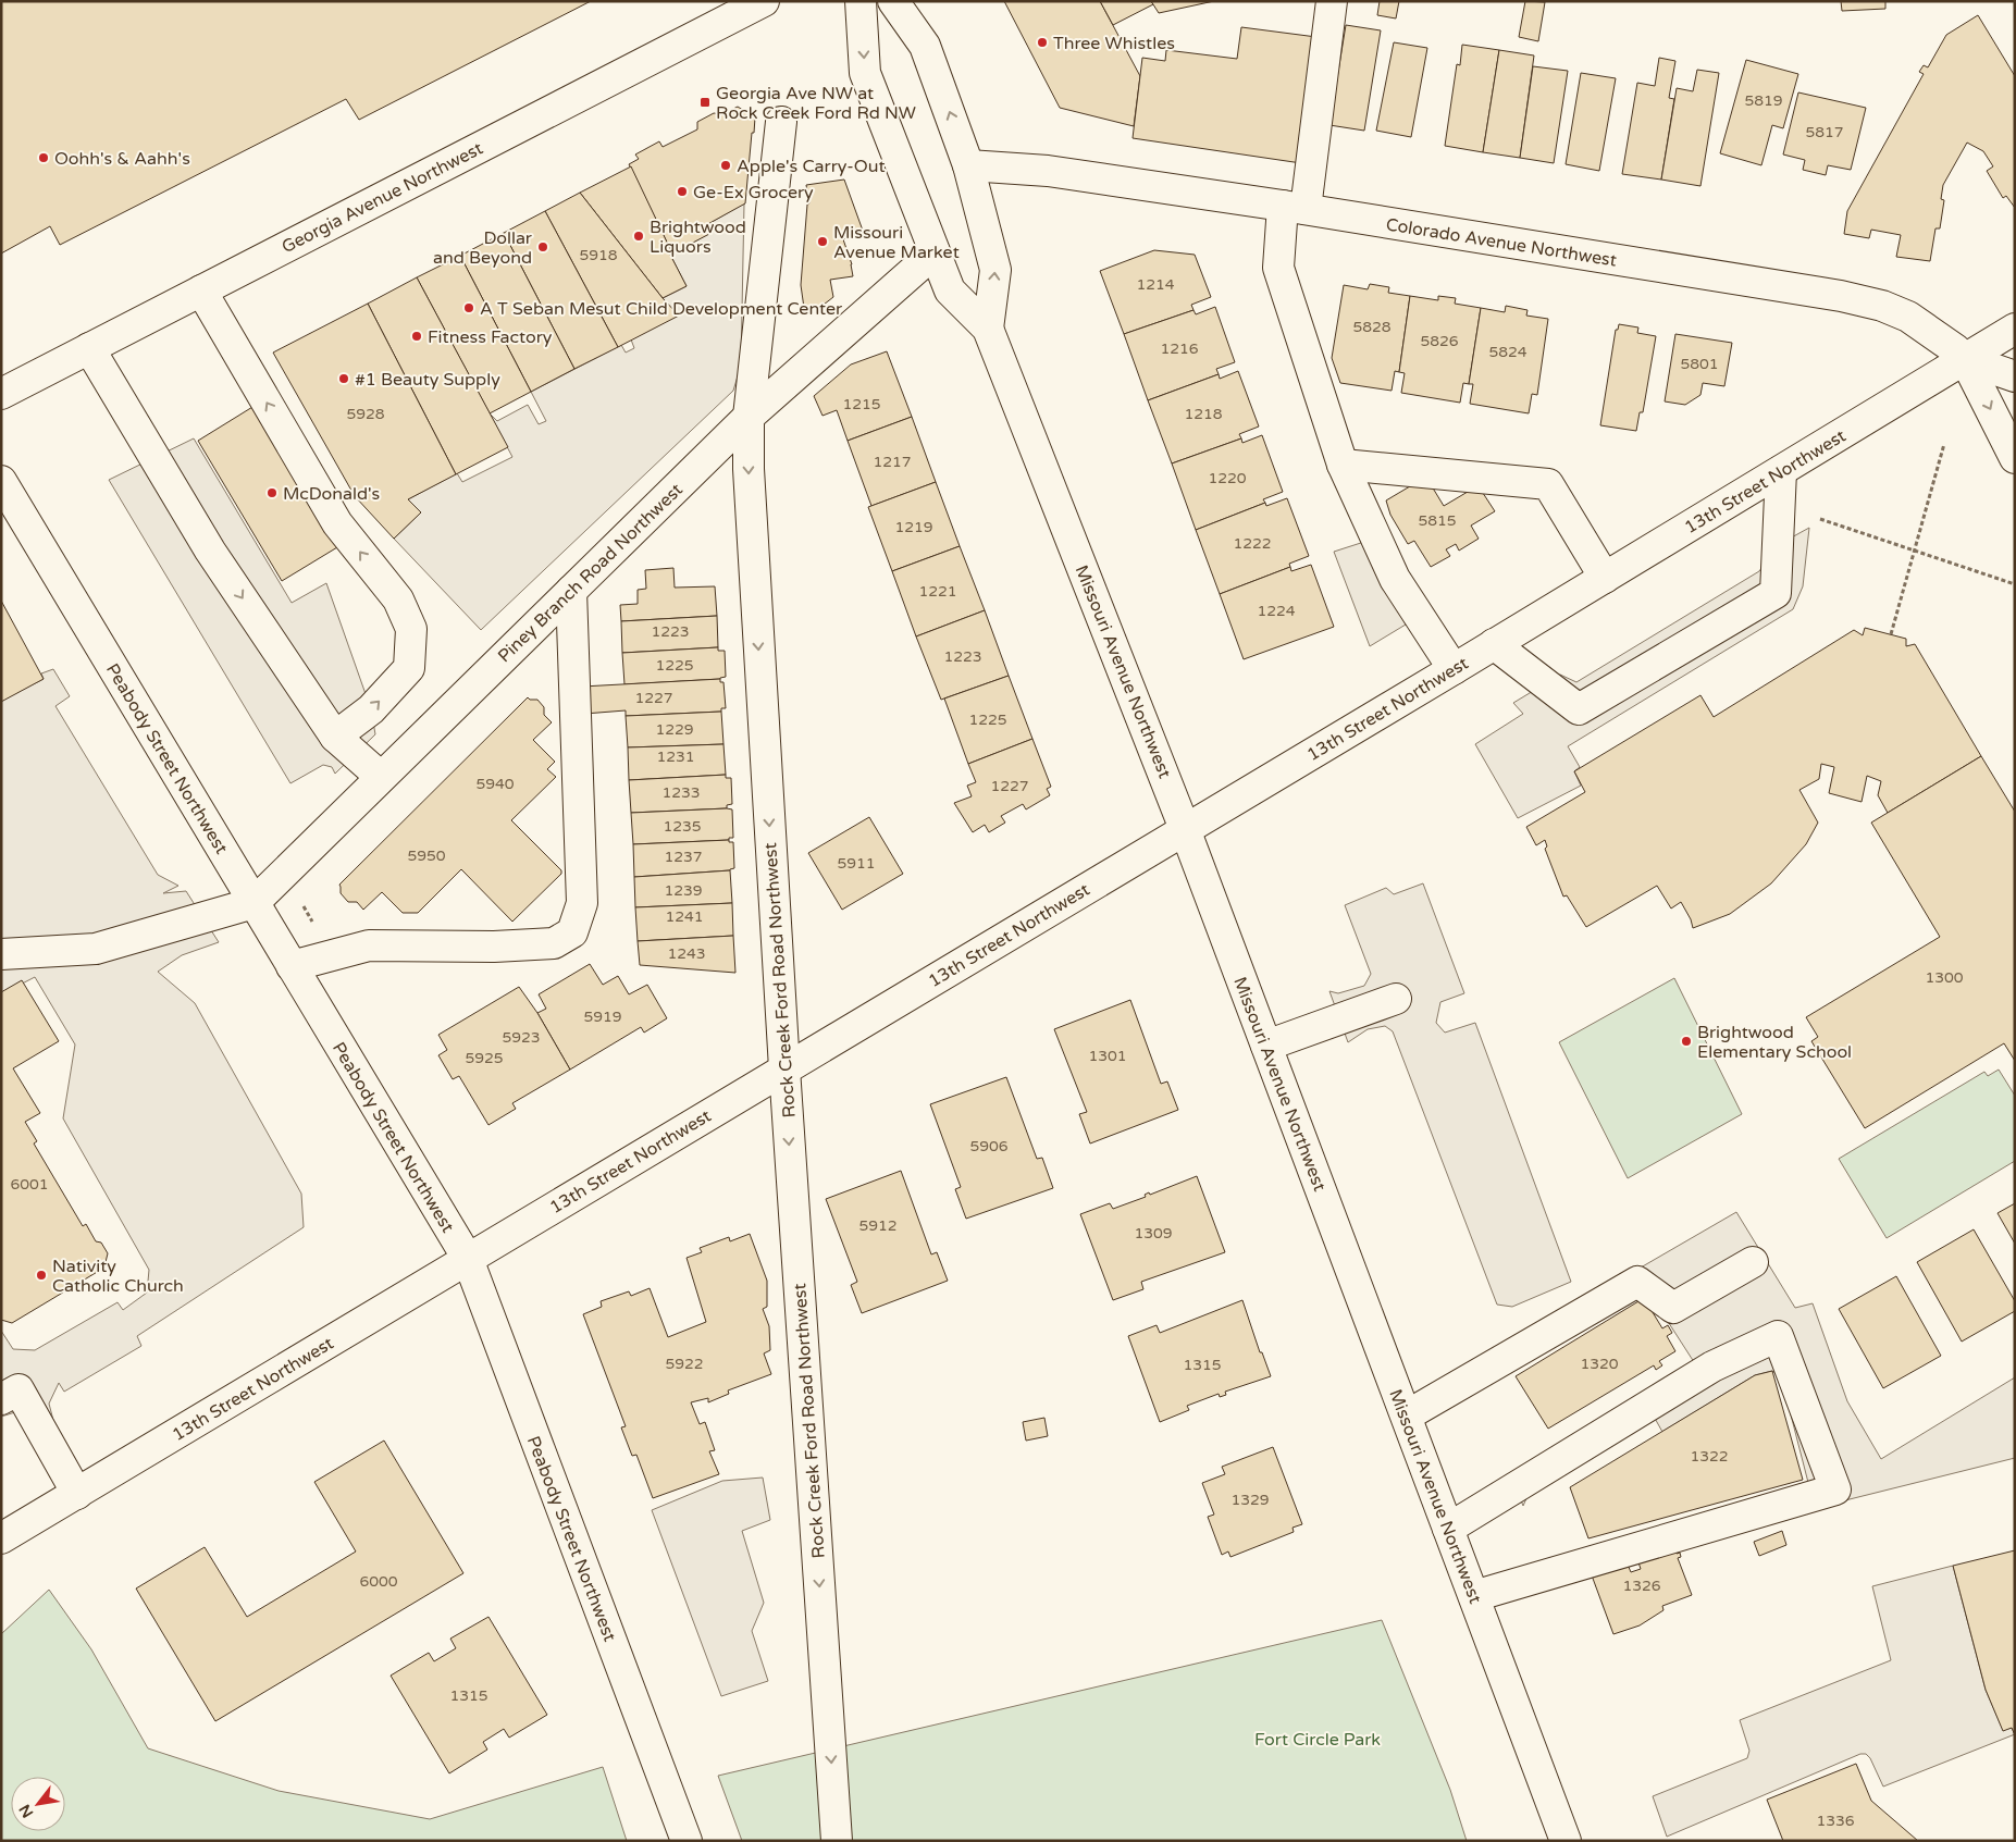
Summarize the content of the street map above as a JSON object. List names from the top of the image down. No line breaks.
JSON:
{"streets":{"main road":["Georgia Avenue Northwest","Colorado Avenue Northwest","13th Street Northwest","Piney Branch Road Northwest","Missouri Avenue Northwest","Peabody Street Northwest","Rock Creek Ford Road Northwest"]},"crossings":[["Colorado Avenue Northwest","13th Street Northwest"],["Colorado Avenue Northwest","Missouri Avenue Northwest"],["13th Street Northwest","Missouri Avenue Northwest"],["13th Street Northwest","Peabody Street Northwest"],["13th Street Northwest","Rock Creek Ford Road Northwest"],["Piney Branch Road Northwest","Missouri Avenue Northwest"],["Piney Branch Road Northwest","Peabody Street Northwest"],["Piney Branch Road Northwest","Rock Creek Ford Road Northwest"]],"one_way":["Rock Creek Ford Road Northwest"],"parks":["Fort Circle Park"],"places":{"other":["Three Whistles","Oohh's & Aahh's","Apple's Carry-Out","Ge-Ex Grocery","Brightwood Liquors","Missouri Avenue Market","Dollar and Beyond","A T Seban Mesut Child Development Center","Fitness Factory","#1 Beauty Supply","McDonald's","Brightwood Elementary School","Nativity Catholic Church"],"transit":["Georgia Ave NW at Rock Creek Ford Rd NW"]},"house_numbers":["5819","5817","5918","1214","5828","5826","1216","5824","5801","1215","5928","1218","1217","1220","5815","1219","1222","1221","1224","1223","1223","1225","1227","1225","1229","1231","5940","1227","1233","1235","5950","1237","5911","1239","1241","1243","1300","5919","5923","1301","5925","5906","6001","5912","1309","5922","1320","1315","1322","1329","6000","1326","1315","1336"],"north":"bottom left"}
